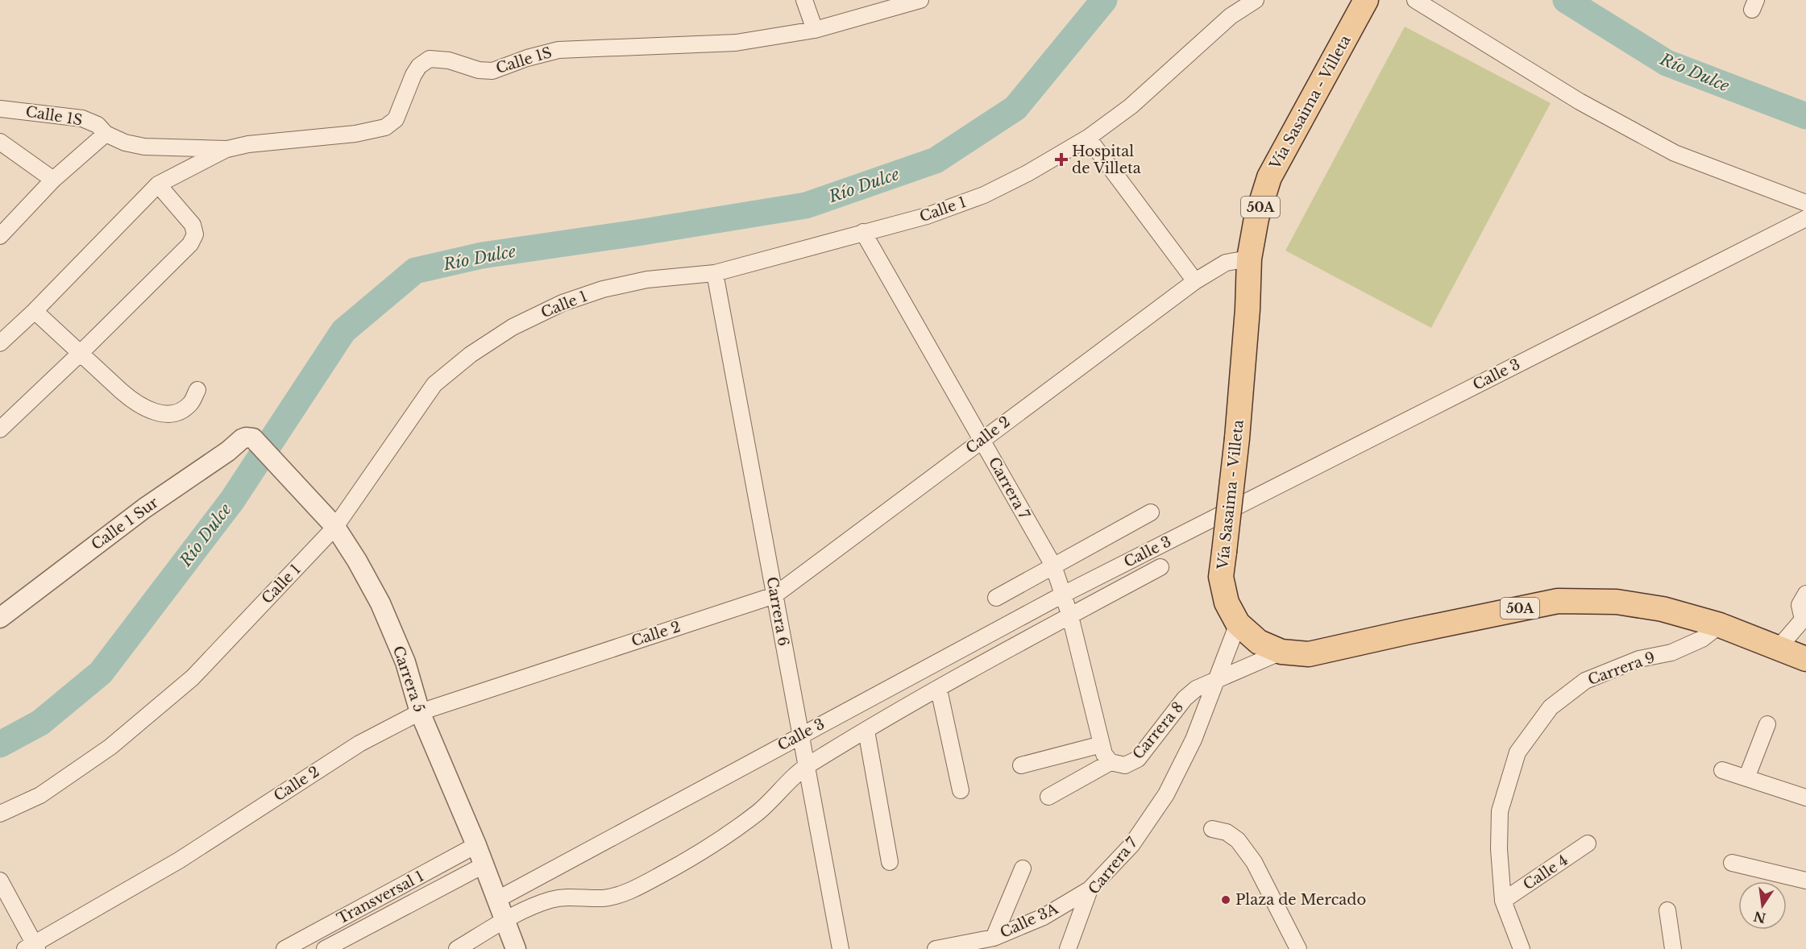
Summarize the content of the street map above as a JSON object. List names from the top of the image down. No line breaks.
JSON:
{"streets":{"main road":["Vía Sasaima - Villeta","50A"],"street":["Calle 1S","Calle 1","Calle 3","Calle 2","Carrera 7","Calle 1 Sur","Carrera 6","Carrera 9","Carrera 5","Carrera 8","Calle 4","Transversal 1","Calle 3A"]},"crossings":[["Vía Sasaima - Villeta","Calle 2"],["Vía Sasaima - Villeta","Carrera 7"],["Vía Sasaima - Villeta","Carrera 9"],["Calle 1","Carrera 7"],["Calle 1","Carrera 6"],["Calle 1","Carrera 5"],["Calle 3","Carrera 7"],["Calle 3","Carrera 6"],["Calle 3","Carrera 5"],["Calle 2","Carrera 7"],["Calle 2","Carrera 6"],["Calle 2","Carrera 5"],["Carrera 7","Carrera 8"],["Carrera 7","Calle 3A"],["Calle 1 Sur","Carrera 5"],["Carrera 9","Calle 4"],["Carrera 5","Transversal 1"]],"water":["Río Dulce"],"places":{"health":["Hospital de Villeta"],"other":["Plaza de Mercado"]},"north":"bottom"}
